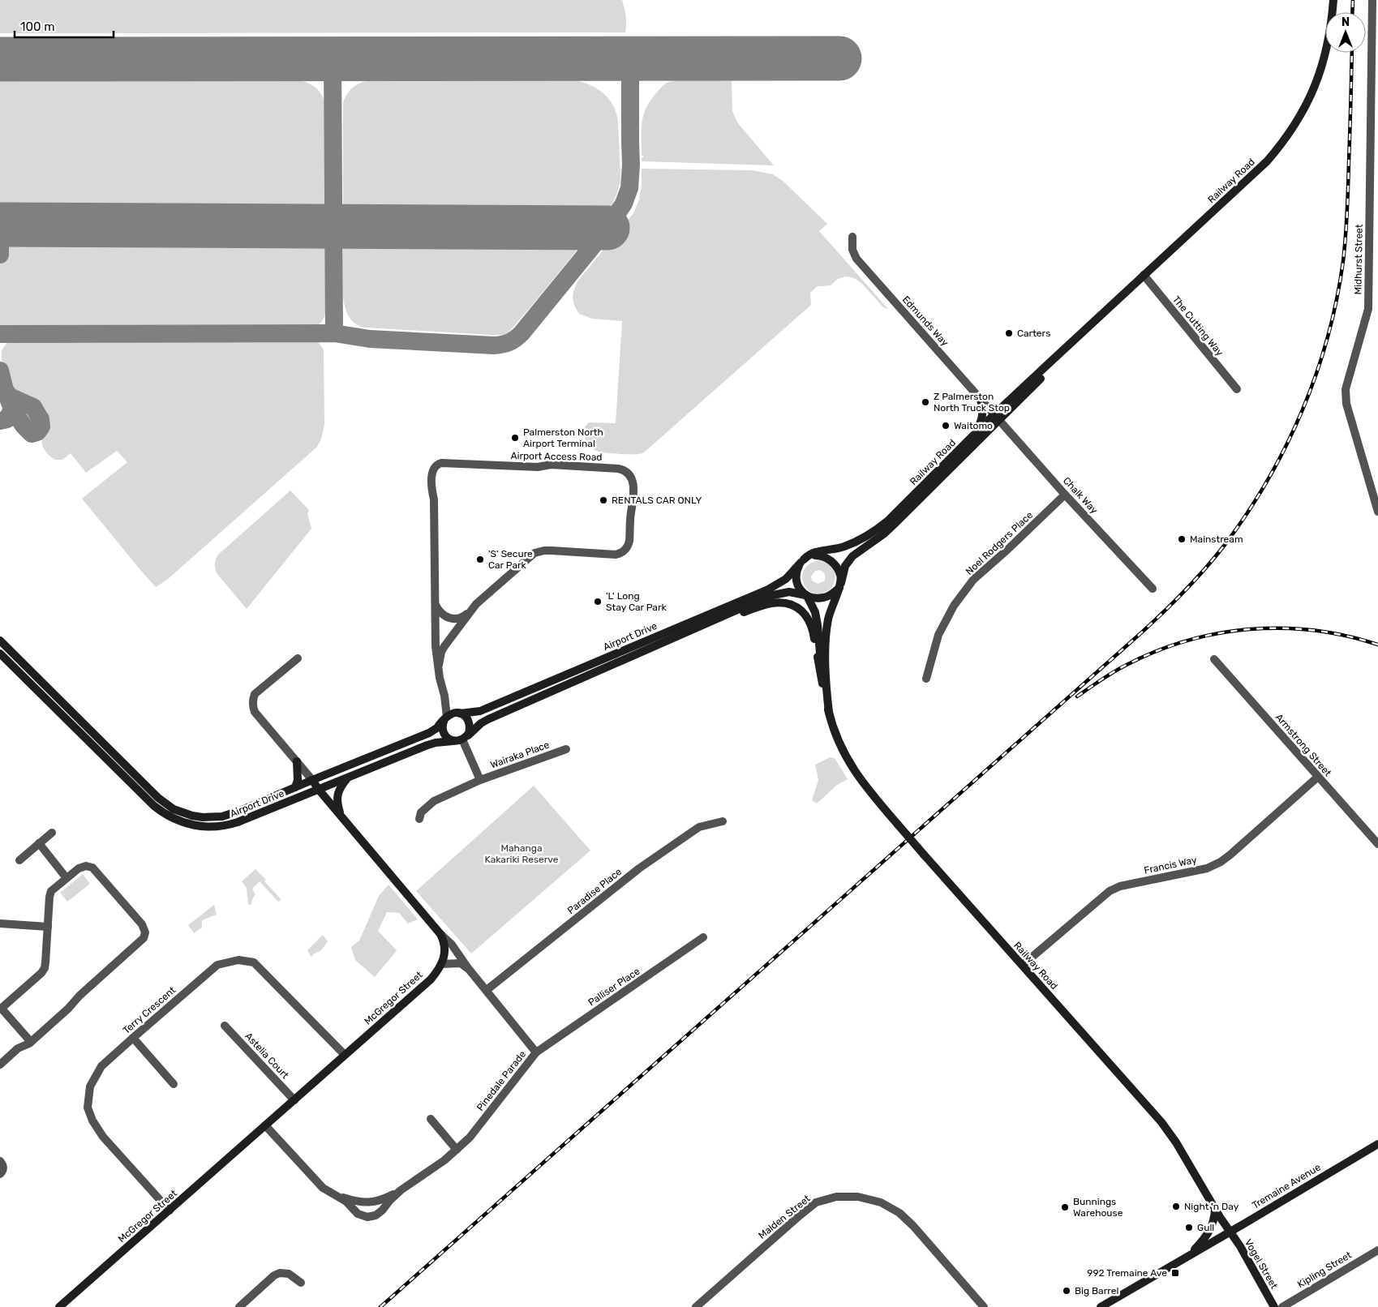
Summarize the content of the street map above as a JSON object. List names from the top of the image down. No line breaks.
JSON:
{"streets":{"main road":["Railway Road","Airport Drive","McGregor Street","Tremaine Avenue","Vogel Street"],"street":["Midhurst Street","Edmunds Way","The Cutting Way","Airport Access Road","Chalk Way","Noel Rodgers Place","Armstrong Street","Wairaka Place","Francis Way","Paradise Place","Palliser Place","Terry Crescent","Astelia Court","Pinedale Parade","Malden Street","Kipling Street"]},"crossings":[["Railway Road","Edmunds Way"],["Railway Road","The Cutting Way"],["Railway Road","Chalk Way"],["Railway Road","Airport Drive"],["Railway Road","Francis Way"],["Railway Road","Tremaine Avenue"],["Railway Road","Vogel Street"],["Edmunds Way","Chalk Way"],["Airport Access Road","Airport Drive"],["Chalk Way","Noel Rodgers Place"],["Airport Drive","McGregor Street"],["Armstrong Street","Francis Way"],["Paradise Place","Pinedale Parade"],["Palliser Place","Pinedale Parade"],["McGregor Street","Terry Crescent"],["McGregor Street","Astelia Court"],["McGregor Street","Pinedale Parade"],["Tremaine Avenue","Vogel Street"]],"parks":["Mahanga Kakariki Reserve"],"places":{"other":["Carters","Z Palmerston North Truck Stop","Waitomo","Palmerston North Airport Terminal","RENTALS CAR ONLY","Mainstream","'S' Secure Car Park","'L' Long Stay Car Park","Night 'n Day","Bunnings Warehouse","Gull","Big Barrel"],"transit":["992 Tremaine Ave"]},"scale_bar":"100 m","north":"top"}
